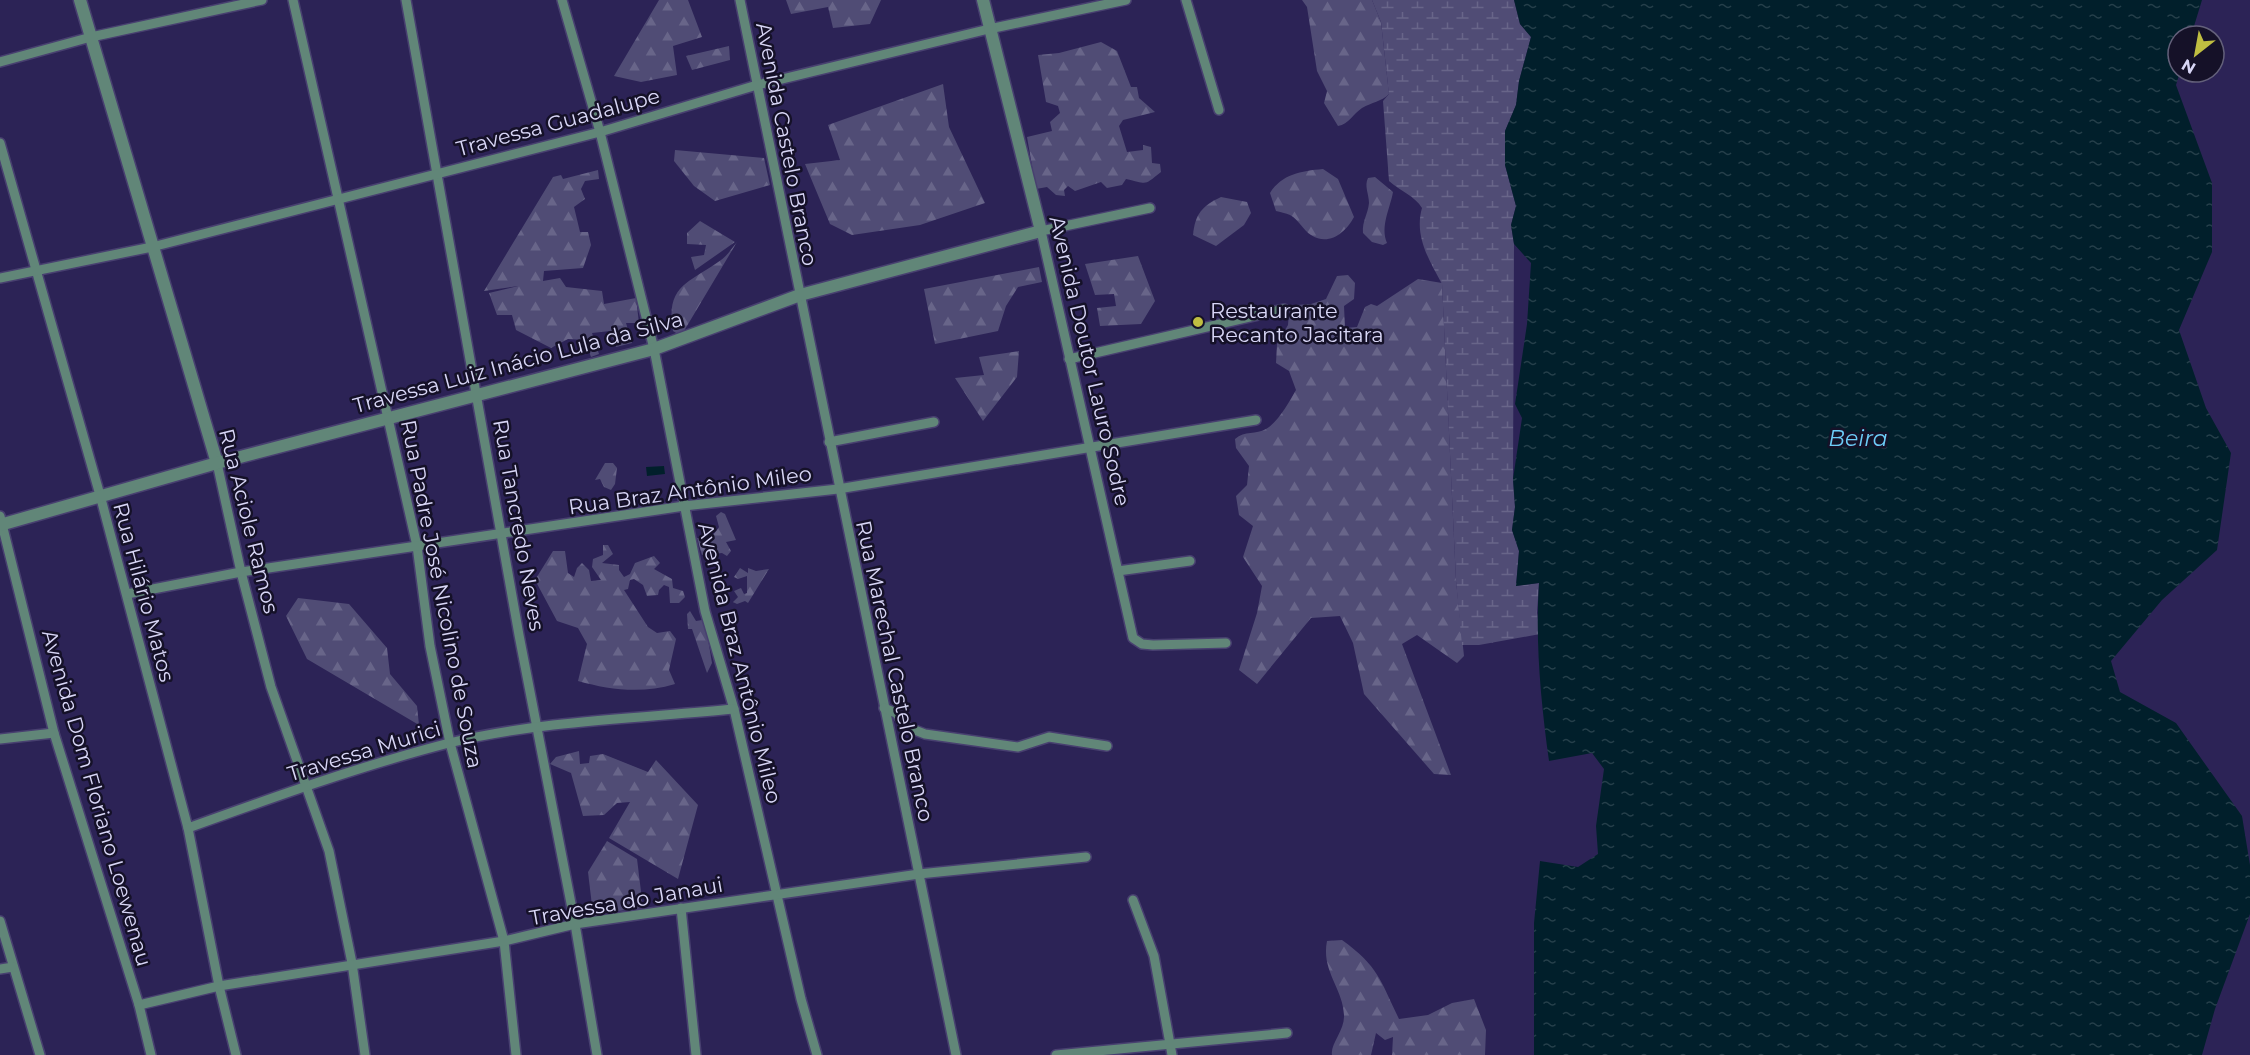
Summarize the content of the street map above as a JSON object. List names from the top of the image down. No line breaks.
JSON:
{"streets":{"street":["Travessa Guadalupe","Avenida Castelo Branco","Avenida Doutor Lauro Sodre","Travessa Luiz Inácio Lula da Silva","Rua Braz Antônio Mileo","Rua Aciole Ramos","Rua Tancredo Neves","Rua Hilário Matos","Rua Padre José Nicolino de Souza","Avenida Braz Antônio Mileo","Rua Marechal Castelo Branco","Travessa Murici","Avenida Dom Floriano Loewenau","Travessa do Janaui"]},"crossings":[["Travessa Guadalupe","Avenida Castelo Branco"],["Travessa Guadalupe","Avenida Doutor Lauro Sodre"],["Travessa Guadalupe","Rua Aciole Ramos"],["Travessa Guadalupe","Rua Tancredo Neves"],["Travessa Guadalupe","Rua Hilário Matos"],["Travessa Guadalupe","Rua Padre José Nicolino de Souza"],["Travessa Guadalupe","Avenida Braz Antônio Mileo"],["Avenida Castelo Branco","Travessa Luiz Inácio Lula da Silva"],["Avenida Castelo Branco","Rua Marechal Castelo Branco"],["Avenida Doutor Lauro Sodre","Travessa Luiz Inácio Lula da Silva"],["Avenida Doutor Lauro Sodre","Rua Braz Antônio Mileo"],["Travessa Luiz Inácio Lula da Silva","Rua Aciole Ramos"],["Travessa Luiz Inácio Lula da Silva","Rua Tancredo Neves"],["Travessa Luiz Inácio Lula da Silva","Rua Hilário Matos"],["Travessa Luiz Inácio Lula da Silva","Rua Padre José Nicolino de Souza"],["Travessa Luiz Inácio Lula da Silva","Avenida Braz Antônio Mileo"],["Travessa Luiz Inácio Lula da Silva","Rua Marechal Castelo Branco"],["Travessa Luiz Inácio Lula da Silva","Avenida Dom Floriano Loewenau"],["Rua Braz Antônio Mileo","Rua Aciole Ramos"],["Rua Braz Antônio Mileo","Rua Tancredo Neves"],["Rua Braz Antônio Mileo","Rua Hilário Matos"],["Rua Braz Antônio Mileo","Rua Padre José Nicolino de Souza"],["Rua Braz Antônio Mileo","Avenida Braz Antônio Mileo"],["Rua Braz Antônio Mileo","Rua Marechal Castelo Branco"],["Rua Aciole Ramos","Travessa Murici"],["Rua Aciole Ramos","Travessa do Janaui"],["Rua Tancredo Neves","Travessa Murici"],["Rua Tancredo Neves","Travessa do Janaui"],["Rua Hilário Matos","Travessa Murici"],["Rua Hilário Matos","Travessa do Janaui"],["Rua Padre José Nicolino de Souza","Travessa Murici"],["Rua Padre José Nicolino de Souza","Travessa do Janaui"],["Avenida Braz Antônio Mileo","Travessa Murici"],["Avenida Braz Antônio Mileo","Travessa do Janaui"],["Rua Marechal Castelo Branco","Travessa do Janaui"],["Avenida Dom Floriano Loewenau","Travessa do Janaui"]],"water":["Beira"],"places":["Restaurante Recanto Jacitara"],"north":"bottom left"}
